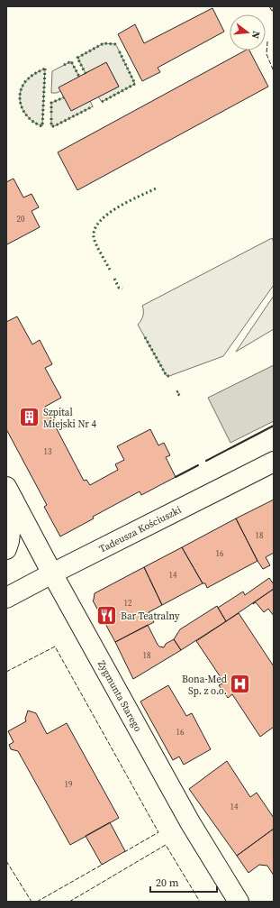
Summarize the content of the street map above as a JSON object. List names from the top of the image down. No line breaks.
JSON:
{"streets":{"street":["Tadeusza Kościuszki","Zygmunta Starego"]},"crossings":[["Tadeusza Kościuszki","Zygmunta Starego"]],"places":{"building":["Szpital Miejski Nr 4"],"restaurant":["Bar Teatralny"],"hospital":["Bona-Med Sp. z o.o."]},"house_numbers":["20","13","18","16","14","12","18","16","19","14"],"scale_bar":"20 m","north":"right"}
